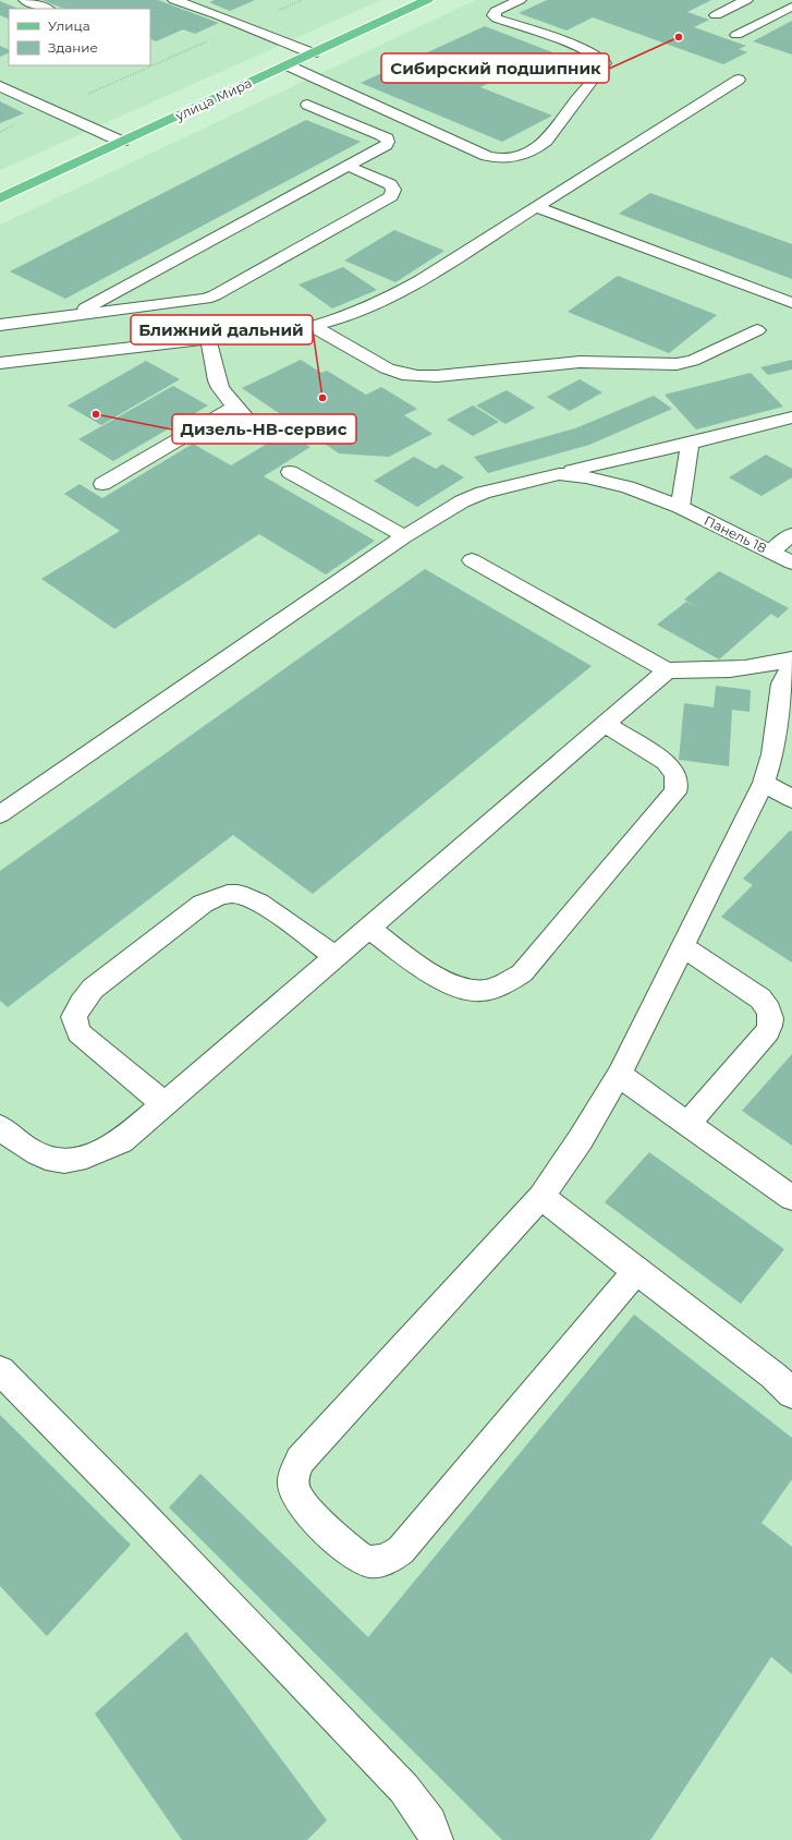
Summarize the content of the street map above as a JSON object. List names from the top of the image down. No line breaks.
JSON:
{"streets":{"main road":["улица Мира"],"street":["Панель 18"]},"places":["Сибирский подшипник","Ближний дальний","Дизель-НВ-сервис"],"legend":["Улица","Здание"]}
